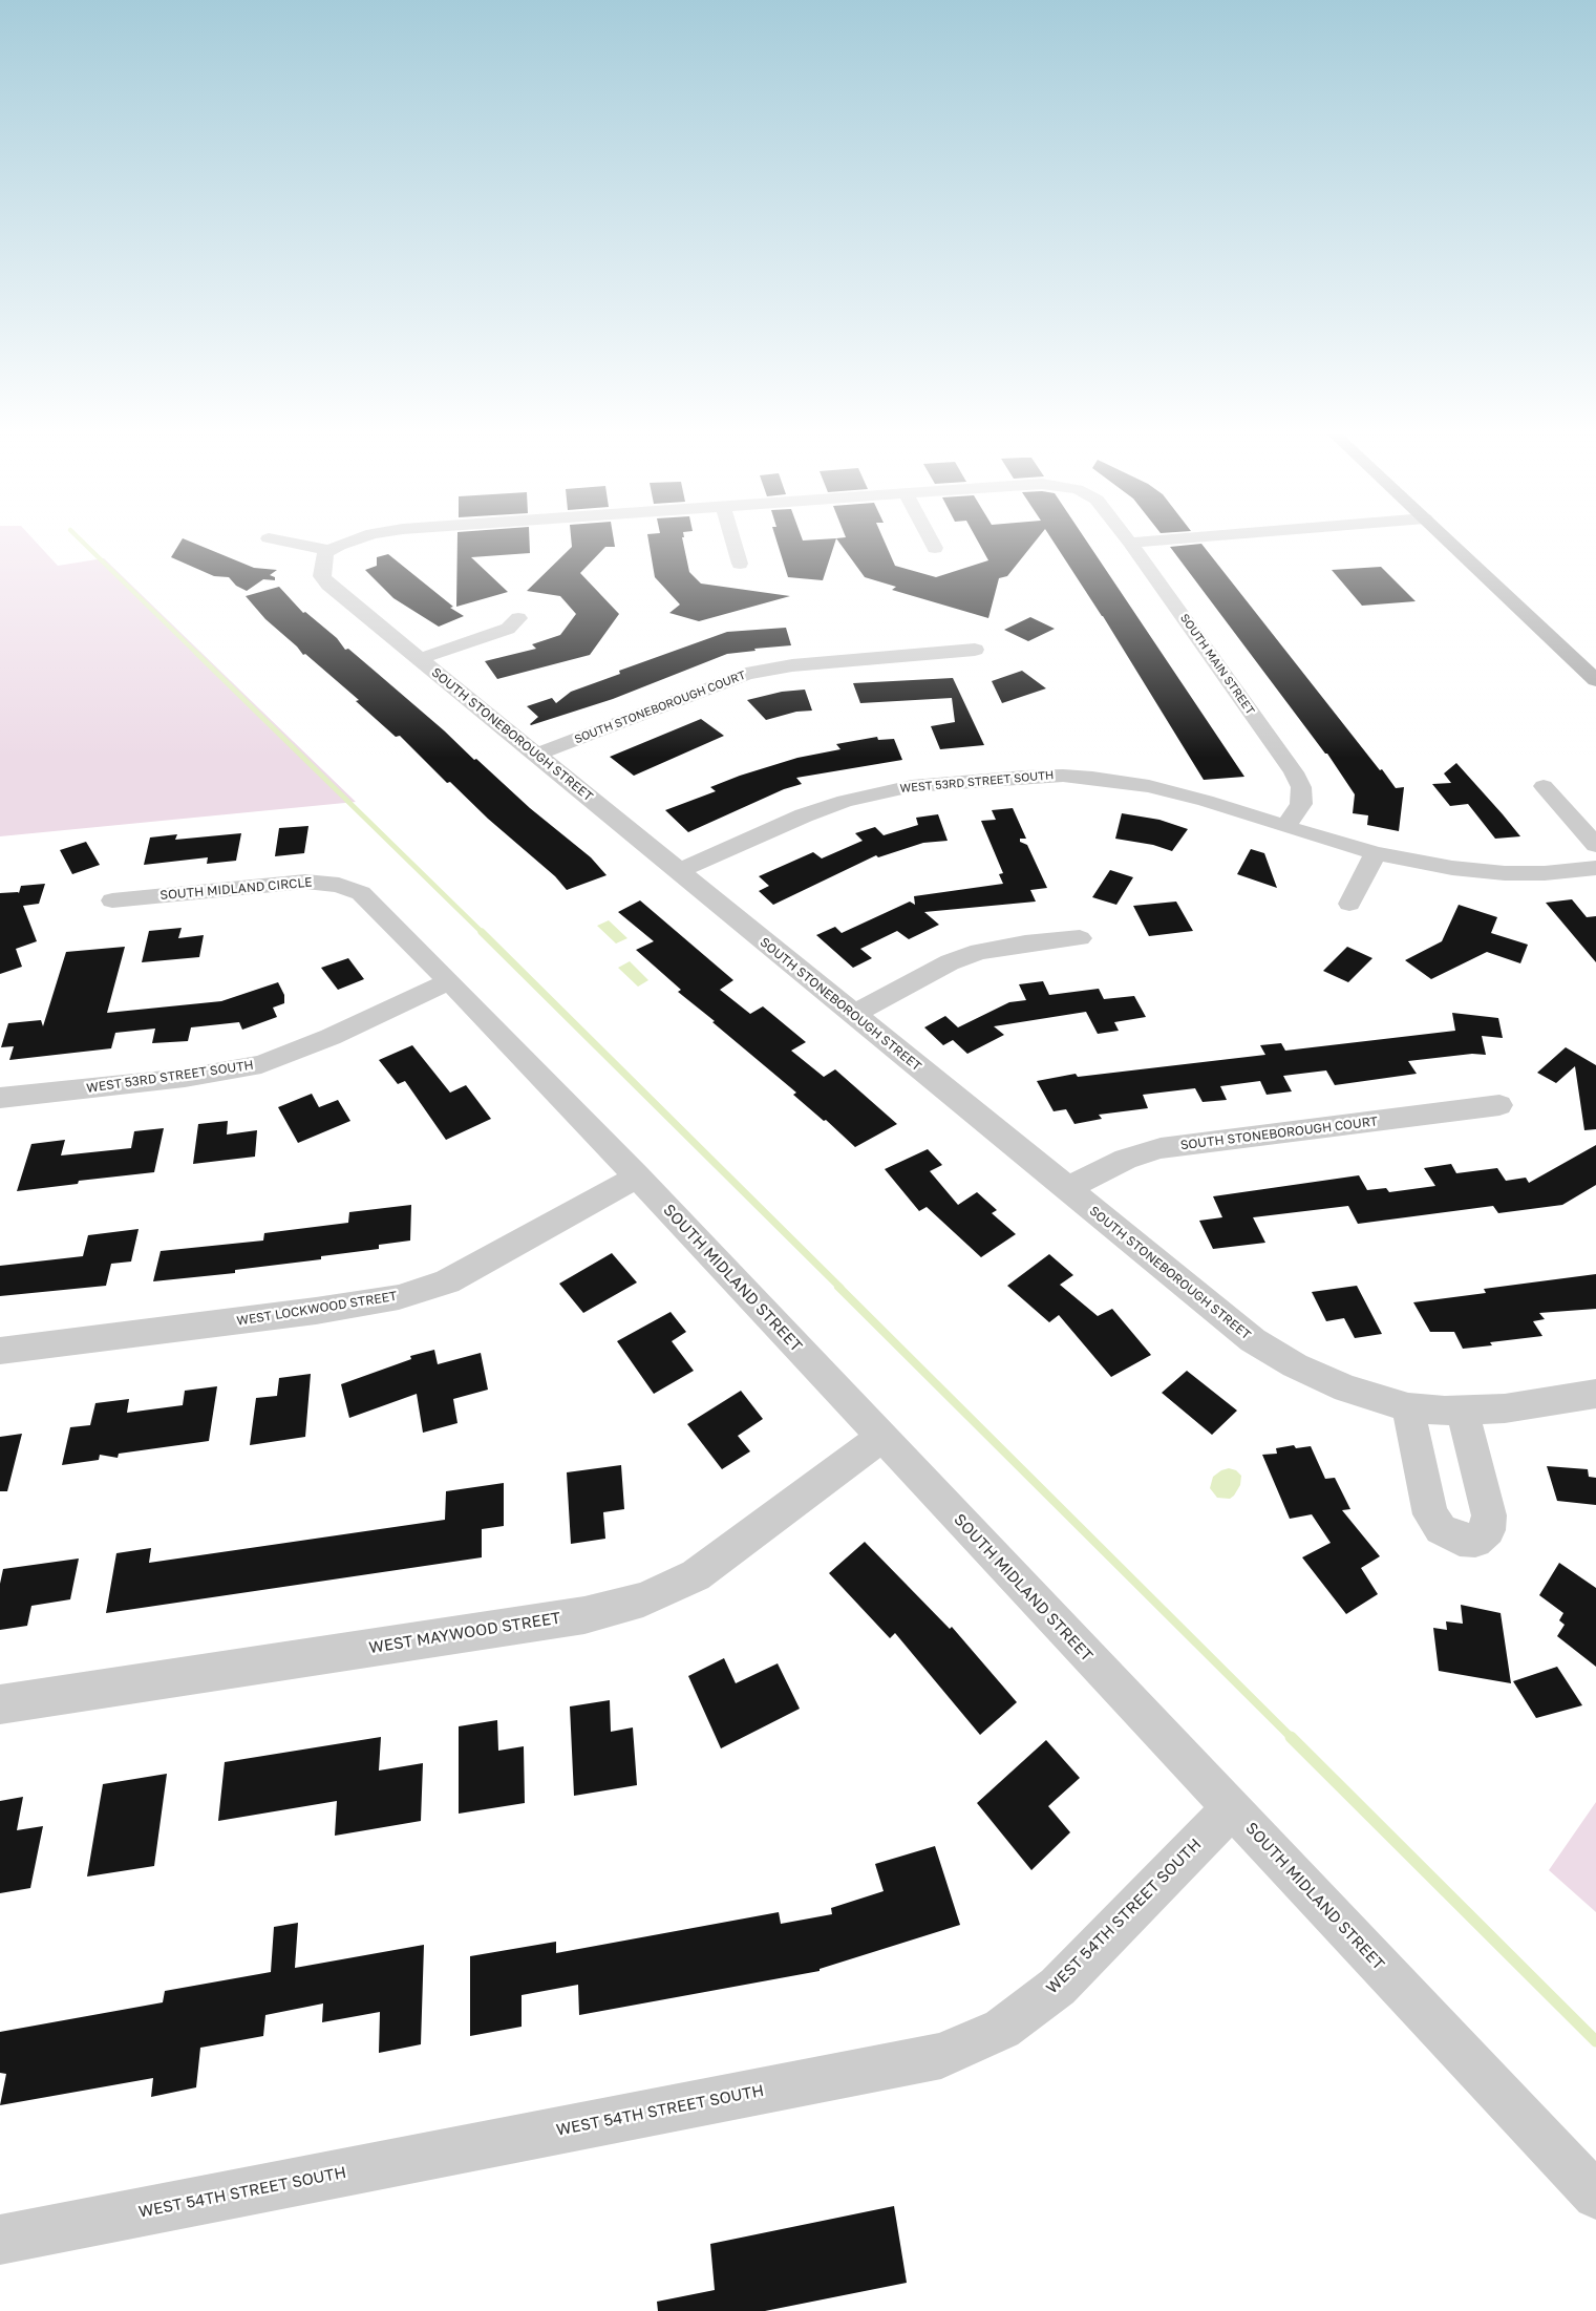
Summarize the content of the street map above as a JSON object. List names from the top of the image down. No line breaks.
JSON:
{"streets":{"street":["SOUTH MAIN STREET","SOUTH STONEBOROUGH COURT","SOUTH STONEBOROUGH STREET","WEST 53RD STREET SOUTH","SOUTH MIDLAND CIRCLE","SOUTH MIDLAND STREET","WEST LOCKWOOD STREET","WEST MAYWOOD STREET","WEST 54TH STREET SOUTH"]},"crossings":[["SOUTH MAIN STREET","WEST 53RD STREET SOUTH"],["SOUTH STONEBOROUGH COURT","SOUTH STONEBOROUGH STREET"],["SOUTH STONEBOROUGH STREET","WEST 53RD STREET SOUTH"],["WEST 53RD STREET SOUTH","SOUTH MIDLAND CIRCLE"],["WEST 53RD STREET SOUTH","SOUTH MIDLAND STREET"],["SOUTH MIDLAND CIRCLE","SOUTH MIDLAND STREET"],["SOUTH MIDLAND STREET","WEST LOCKWOOD STREET"],["SOUTH MIDLAND STREET","WEST MAYWOOD STREET"],["SOUTH MIDLAND STREET","WEST 54TH STREET SOUTH"]]}
